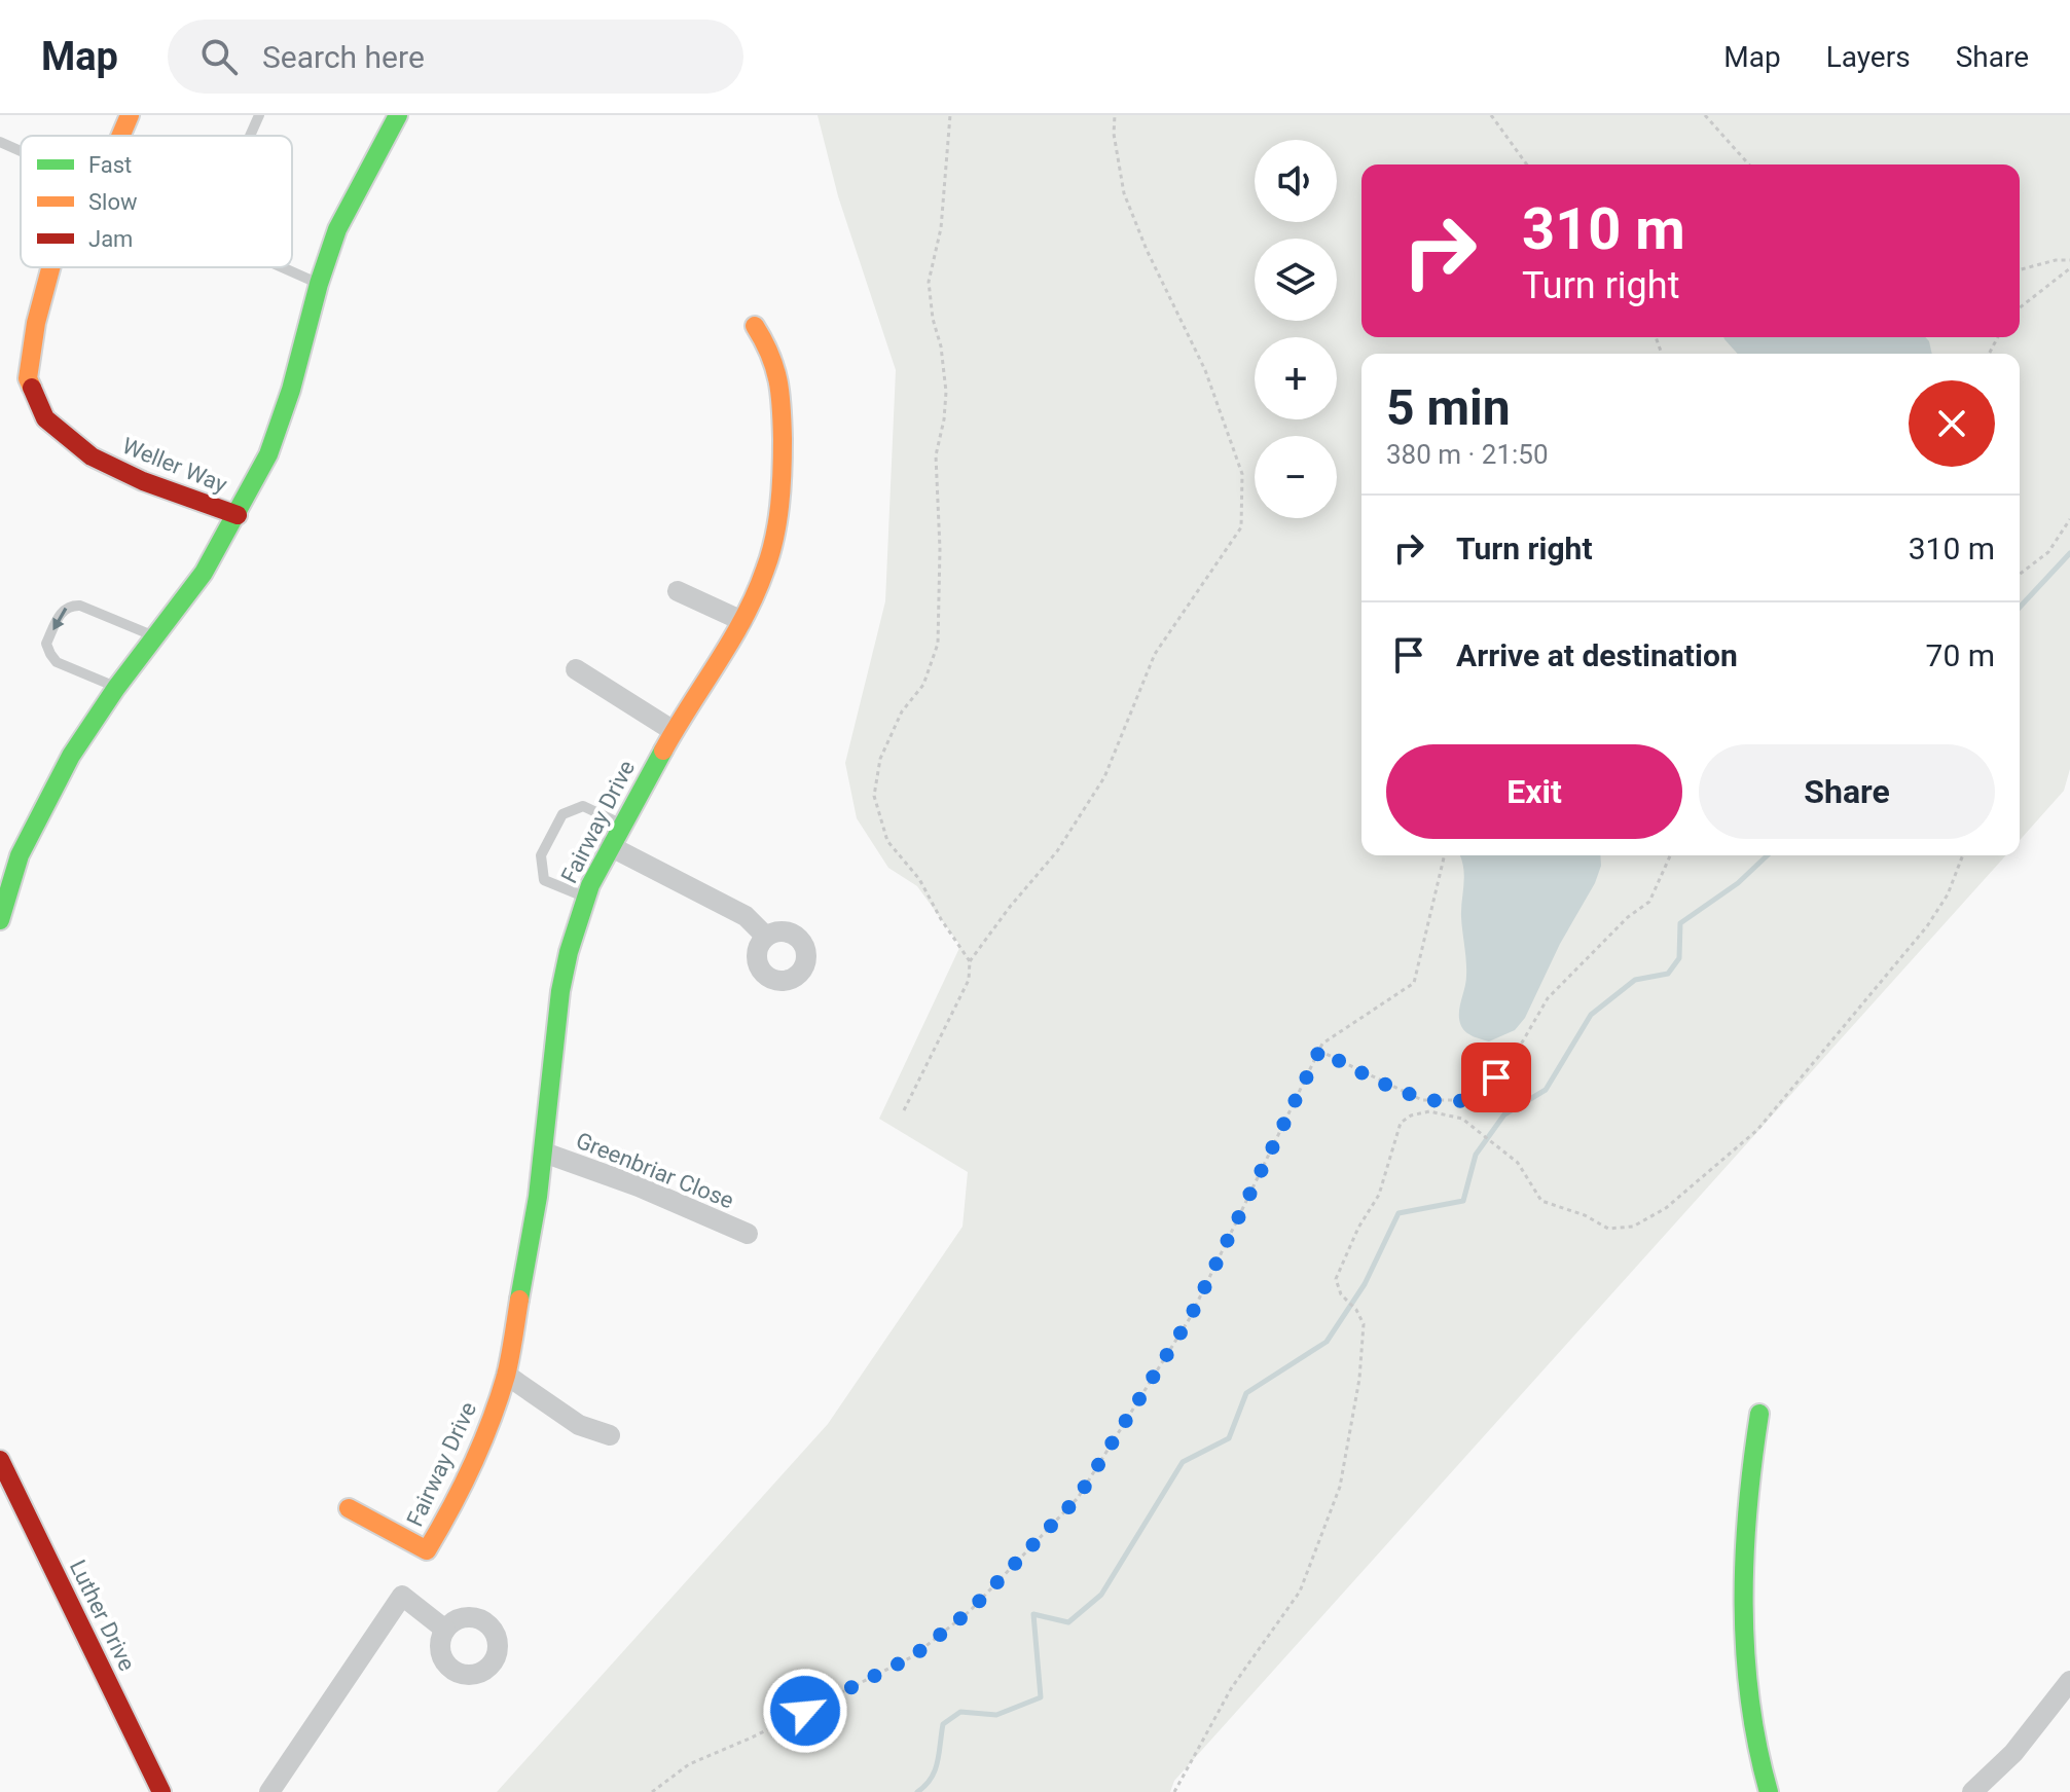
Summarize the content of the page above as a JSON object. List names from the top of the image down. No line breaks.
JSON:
{"streets":{"street":["Weller Way","Fairway Drive","Greenbriar Close","Luther Drive"]},"crossings":[["Fairway Drive","Greenbriar Close"]],"legend":["Fast","Slow","Jam"],"page":{"header":"Map","search":"Search here","nav":["Map","Layers","Share"],"map_buttons":["+","−"],"turn":["310 m","Turn right"],"heading":["5 min","380 m · 21:50"],"list":[{"name":"Turn right","value":"310 m"},{"name":"Arrive at destination","value":"70 m"}],"buttons":["Exit","Share"]}}
